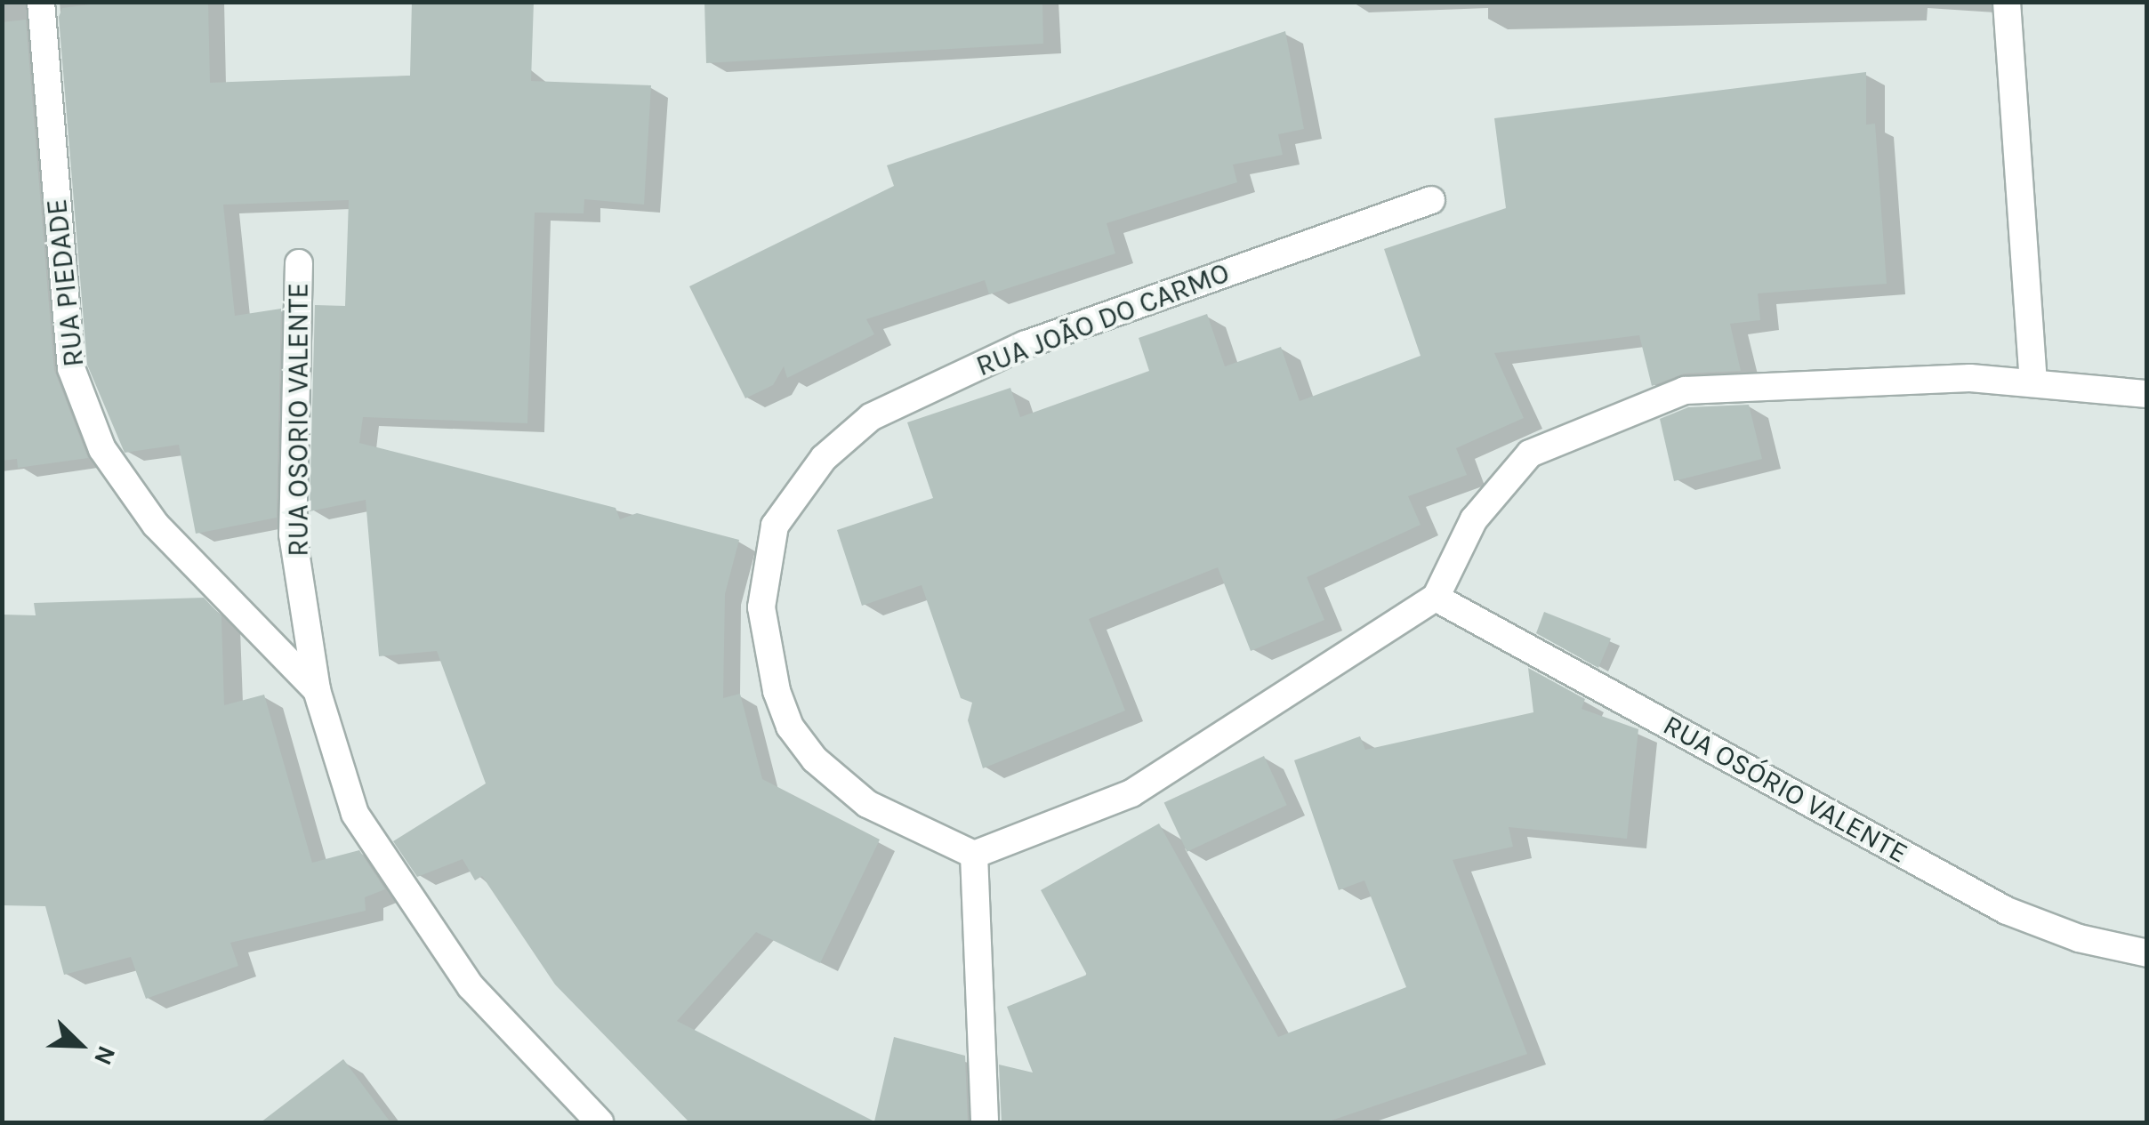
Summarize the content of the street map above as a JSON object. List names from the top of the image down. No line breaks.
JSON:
{"streets":{"street":["RUA PIEDADE","RUA JOÃO DO CARMO","RUA OSORIO VALENTE","RUA OSÓRIO VALENTE"]},"crossings":[["RUA PIEDADE","RUA OSORIO VALENTE"]],"north":"bottom right"}
